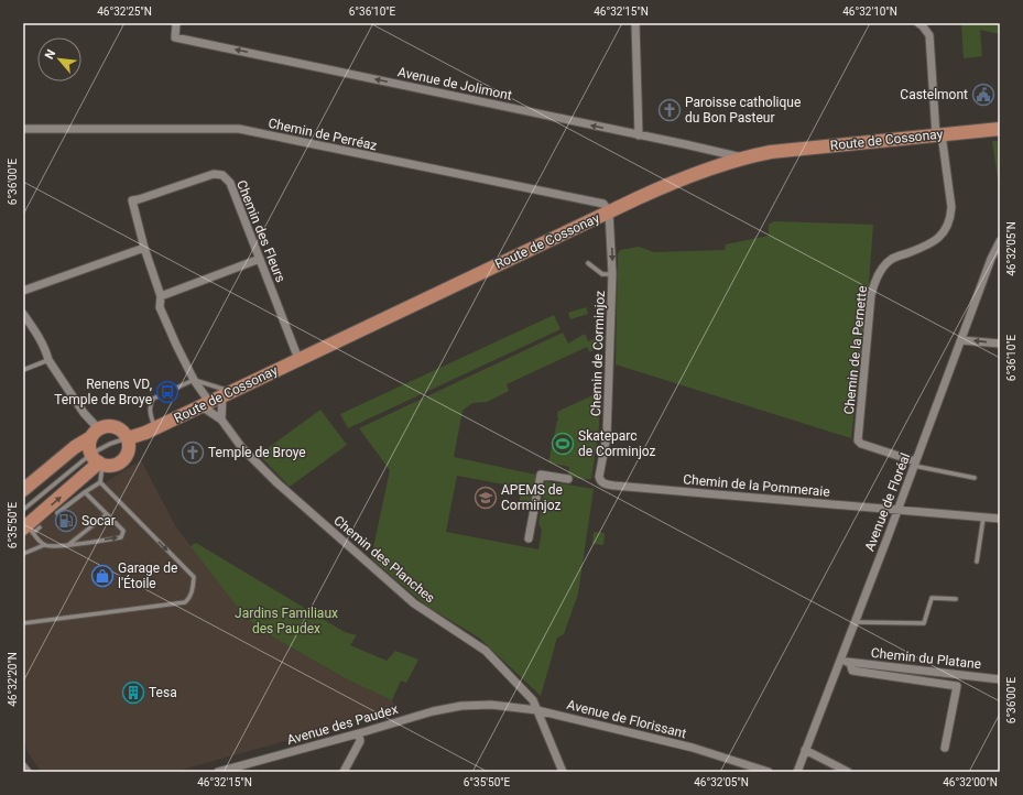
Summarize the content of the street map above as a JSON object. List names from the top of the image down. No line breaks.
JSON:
{"streets":{"main road":["Route de Cossonay"],"street":["Avenue de Jolimont","Chemin de Perréaz","Chemin des Fleurs","Chemin de la Pernette","Chemin de Corminjoz","Chemin de la Pommeraie","Avenue de Floréal","Chemin des Planches","Chemin du Platane","Avenue de Florissant","Avenue des Paudex"]},"crossings":[["Avenue de Jolimont","Route de Cossonay"],["Chemin de Perréaz","Route de Cossonay"],["Chemin de Perréaz","Chemin de Corminjoz"],["Route de Cossonay","Chemin des Fleurs"],["Route de Cossonay","Chemin de la Pernette"],["Route de Cossonay","Chemin de Corminjoz"],["Route de Cossonay","Chemin des Planches"],["Chemin de la Pernette","Avenue de Floréal"],["Chemin de Corminjoz","Chemin de la Pommeraie"],["Chemin de la Pommeraie","Avenue de Floréal"],["Avenue de Floréal","Chemin du Platane"],["Chemin des Planches","Avenue de Florissant"],["Avenue de Florissant","Avenue des Paudex"]],"one_way":["Avenue de Jolimont"],"parks":["Jardins Familiaux des Paudex"],"places":{"public building":["Castelmont"],"church":["Paroisse catholique du Bon Pasteur","Temple de Broye"],"bus stop":["Renens VD, Temple de Broye"],"sports":["Skateparc de Corminjoz"],"school or university":["APEMS de Corminjoz"],"fuel station":["Socar"],"shop":["Garage de l'Étoile"],"building":["Tesa"]},"north":"top left","coordinates":["46°32'25\"N","6°36'10\"E","46°32'15\"N","46°32'10\"N","6°36'00\"E","46°32'05\"N","6°35'50\"E","46°32'20\"N","46°32'00\"N"]}
